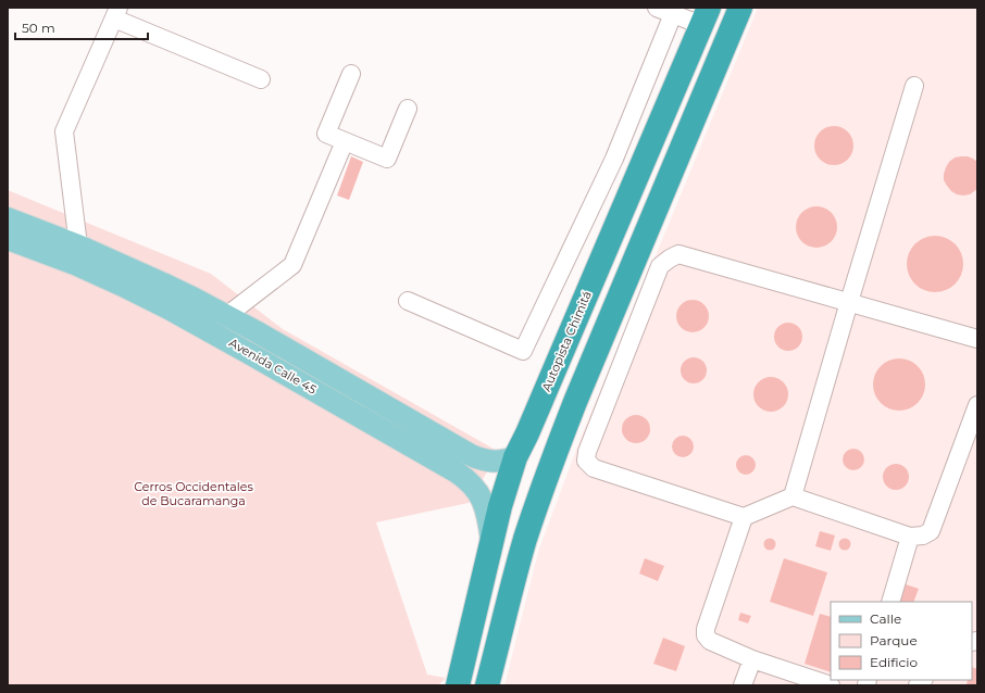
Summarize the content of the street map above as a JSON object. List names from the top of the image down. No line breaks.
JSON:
{"streets":{"highway":["Autopista Chimitá"],"main road":["Avenida Calle 45"]},"crossings":[["Autopista Chimitá","Avenida Calle 45"]],"parks":["Cerros Occidentales de Bucaramanga"],"legend":["Calle","Parque","Edificio"],"scale_bar":"50 m"}
